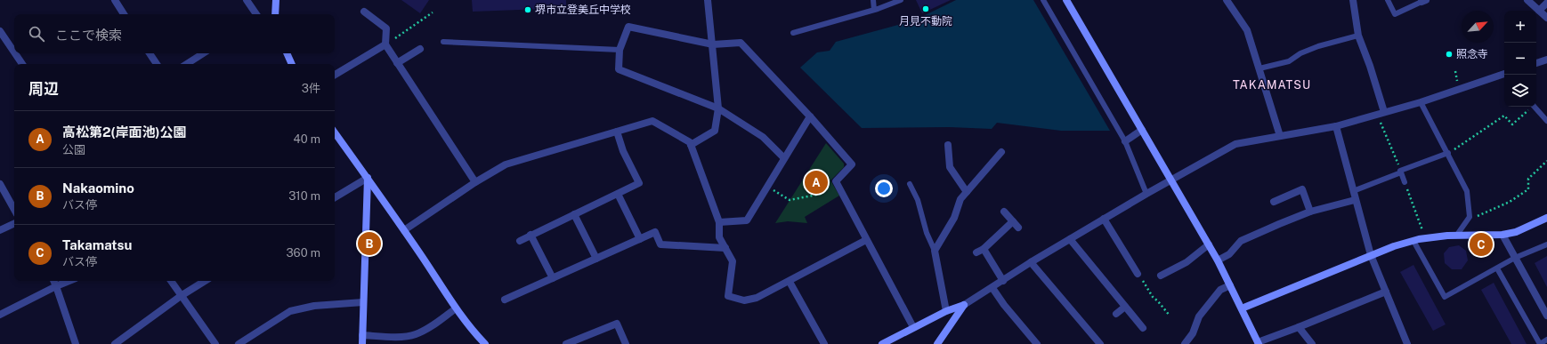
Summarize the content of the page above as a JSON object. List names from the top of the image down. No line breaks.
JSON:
{"districts":["TAKAMATSU"],"places":["月見不動院","堺市立登美丘中学校","照念寺"],"north":"top right","page":{"map_buttons":["+","−"],"search":"ここで検索","heading":["周辺","3件"],"list":[{"mark":"A","name":"高松第2(岸面池)公園","note":"公園","value":"40 m"},{"mark":"B","name":"Nakaomino","note":"バス停","value":"310 m"},{"mark":"C","name":"Takamatsu","note":"バス停","value":"360 m"}],"pins":["A","B","C"]}}
